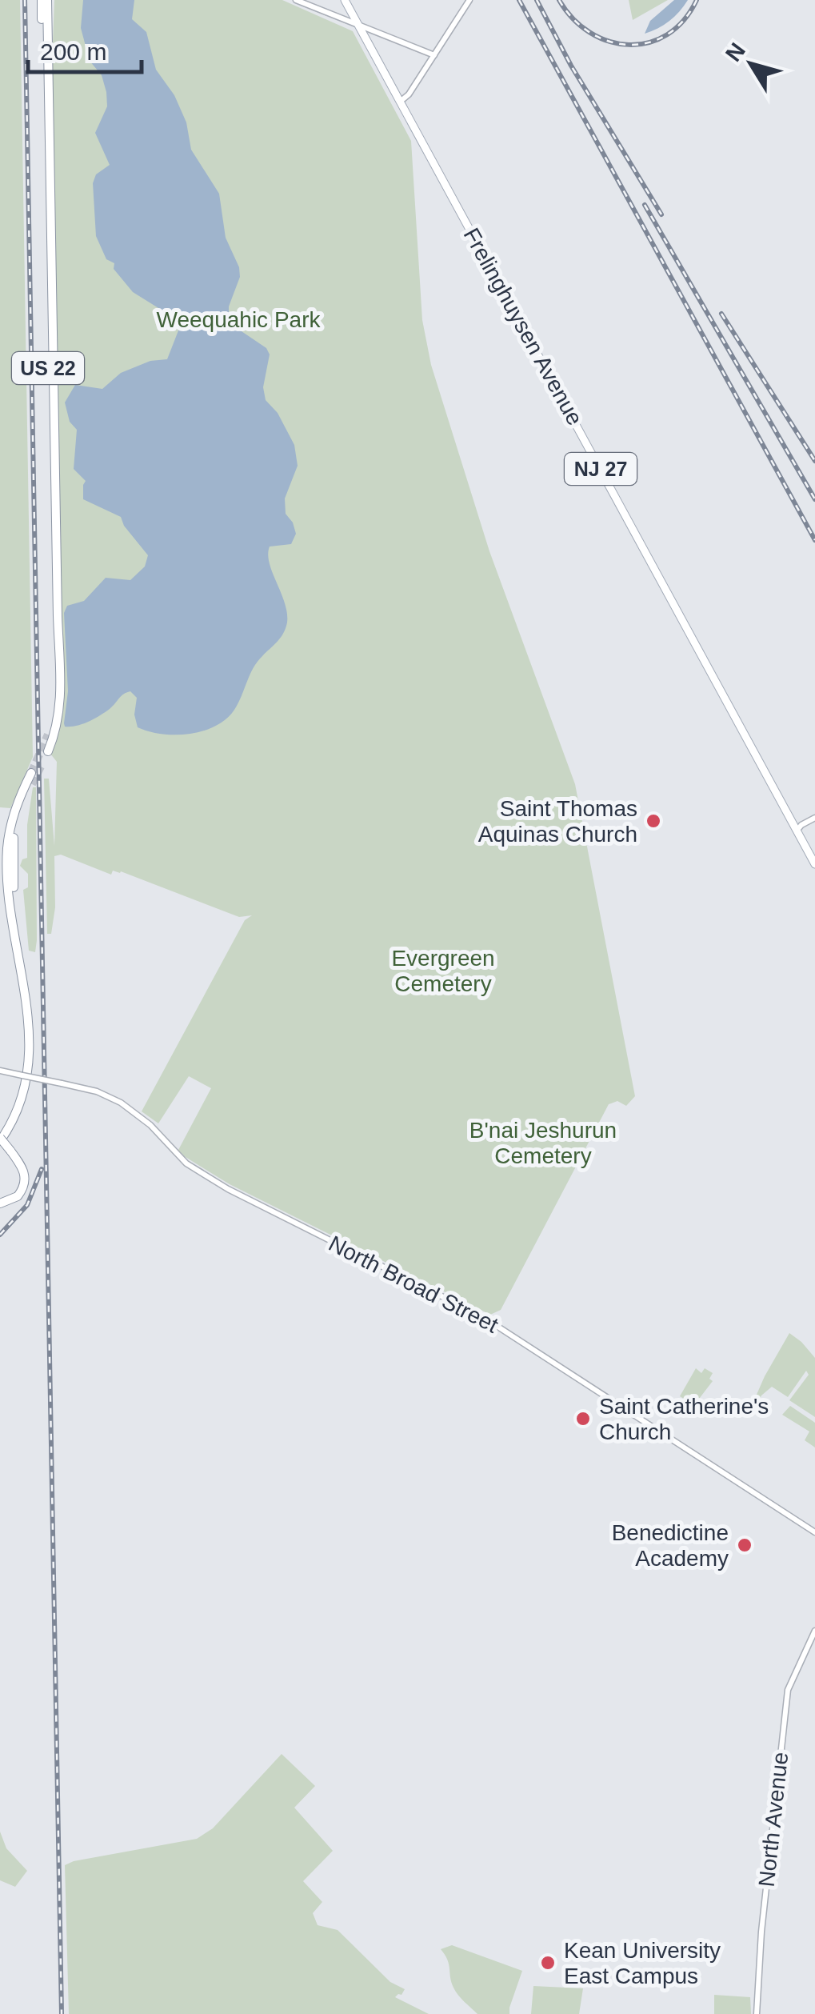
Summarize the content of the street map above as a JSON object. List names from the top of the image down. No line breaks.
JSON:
{"streets":{"highway":["US 22"],"main road":["Frelinghuysen Avenue","NJ 27","North Broad Street","North Avenue"]},"parks":["Weequahic Park","Evergreen Cemetery","B'nai Jeshurun Cemetery"],"places":["Saint Thomas Aquinas Church","Saint Catherine's Church","Benedictine Academy","Kean University East Campus"],"scale_bar":"200 m","north":"top left"}
